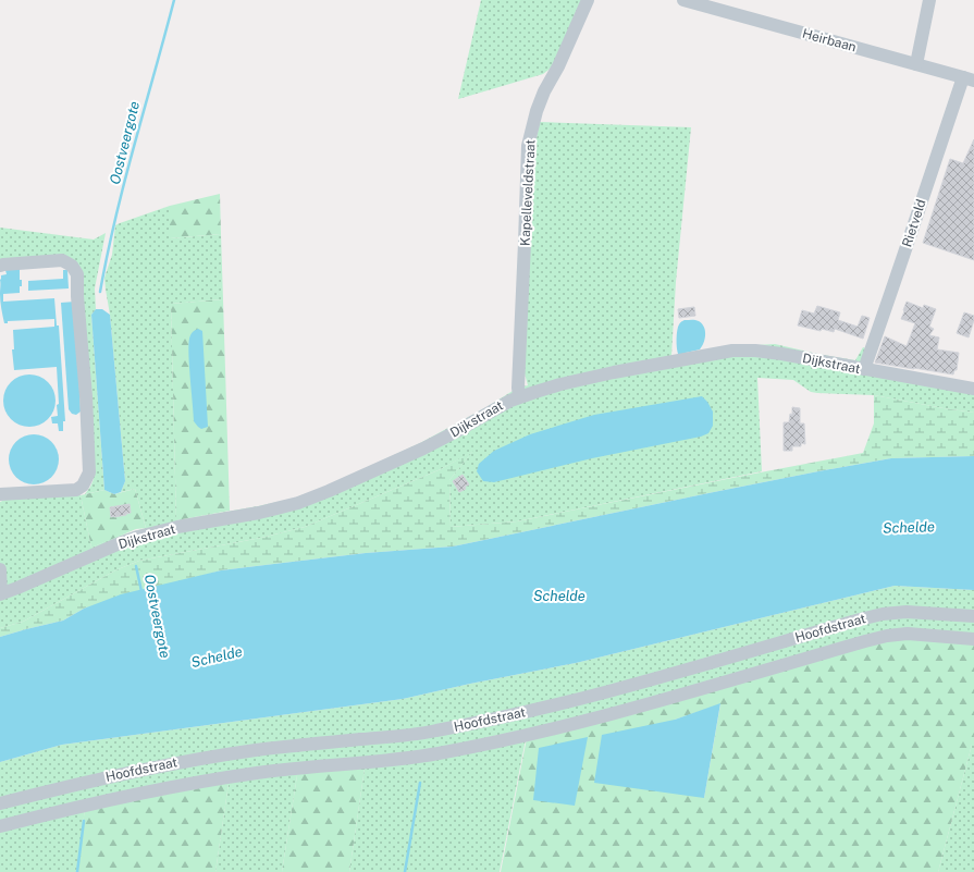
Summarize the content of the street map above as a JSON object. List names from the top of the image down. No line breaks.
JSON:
{"streets":{"street":["Heirbaan","Kapelleveldstraat","Rietveld","Dijkstraat","Hoofdstraat"]},"crossings":[["Heirbaan","Rietveld"],["Kapelleveldstraat","Dijkstraat"],["Rietveld","Dijkstraat"]],"water":["Oostveergote","Schelde"]}
